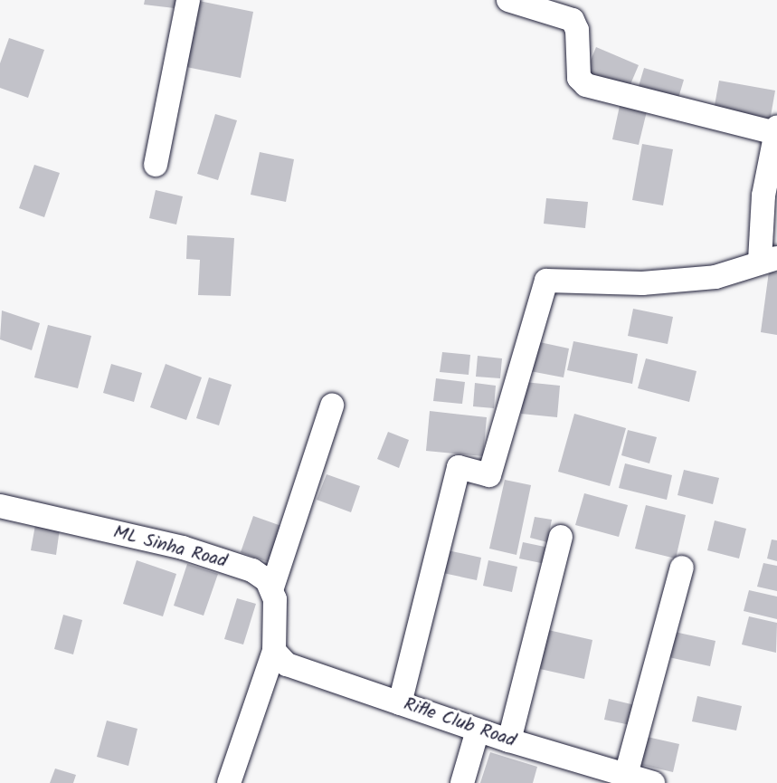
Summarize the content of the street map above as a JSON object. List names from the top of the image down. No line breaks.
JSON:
{"streets":{"street":["ML Sinha Road","Rifle Club Road"]}}
